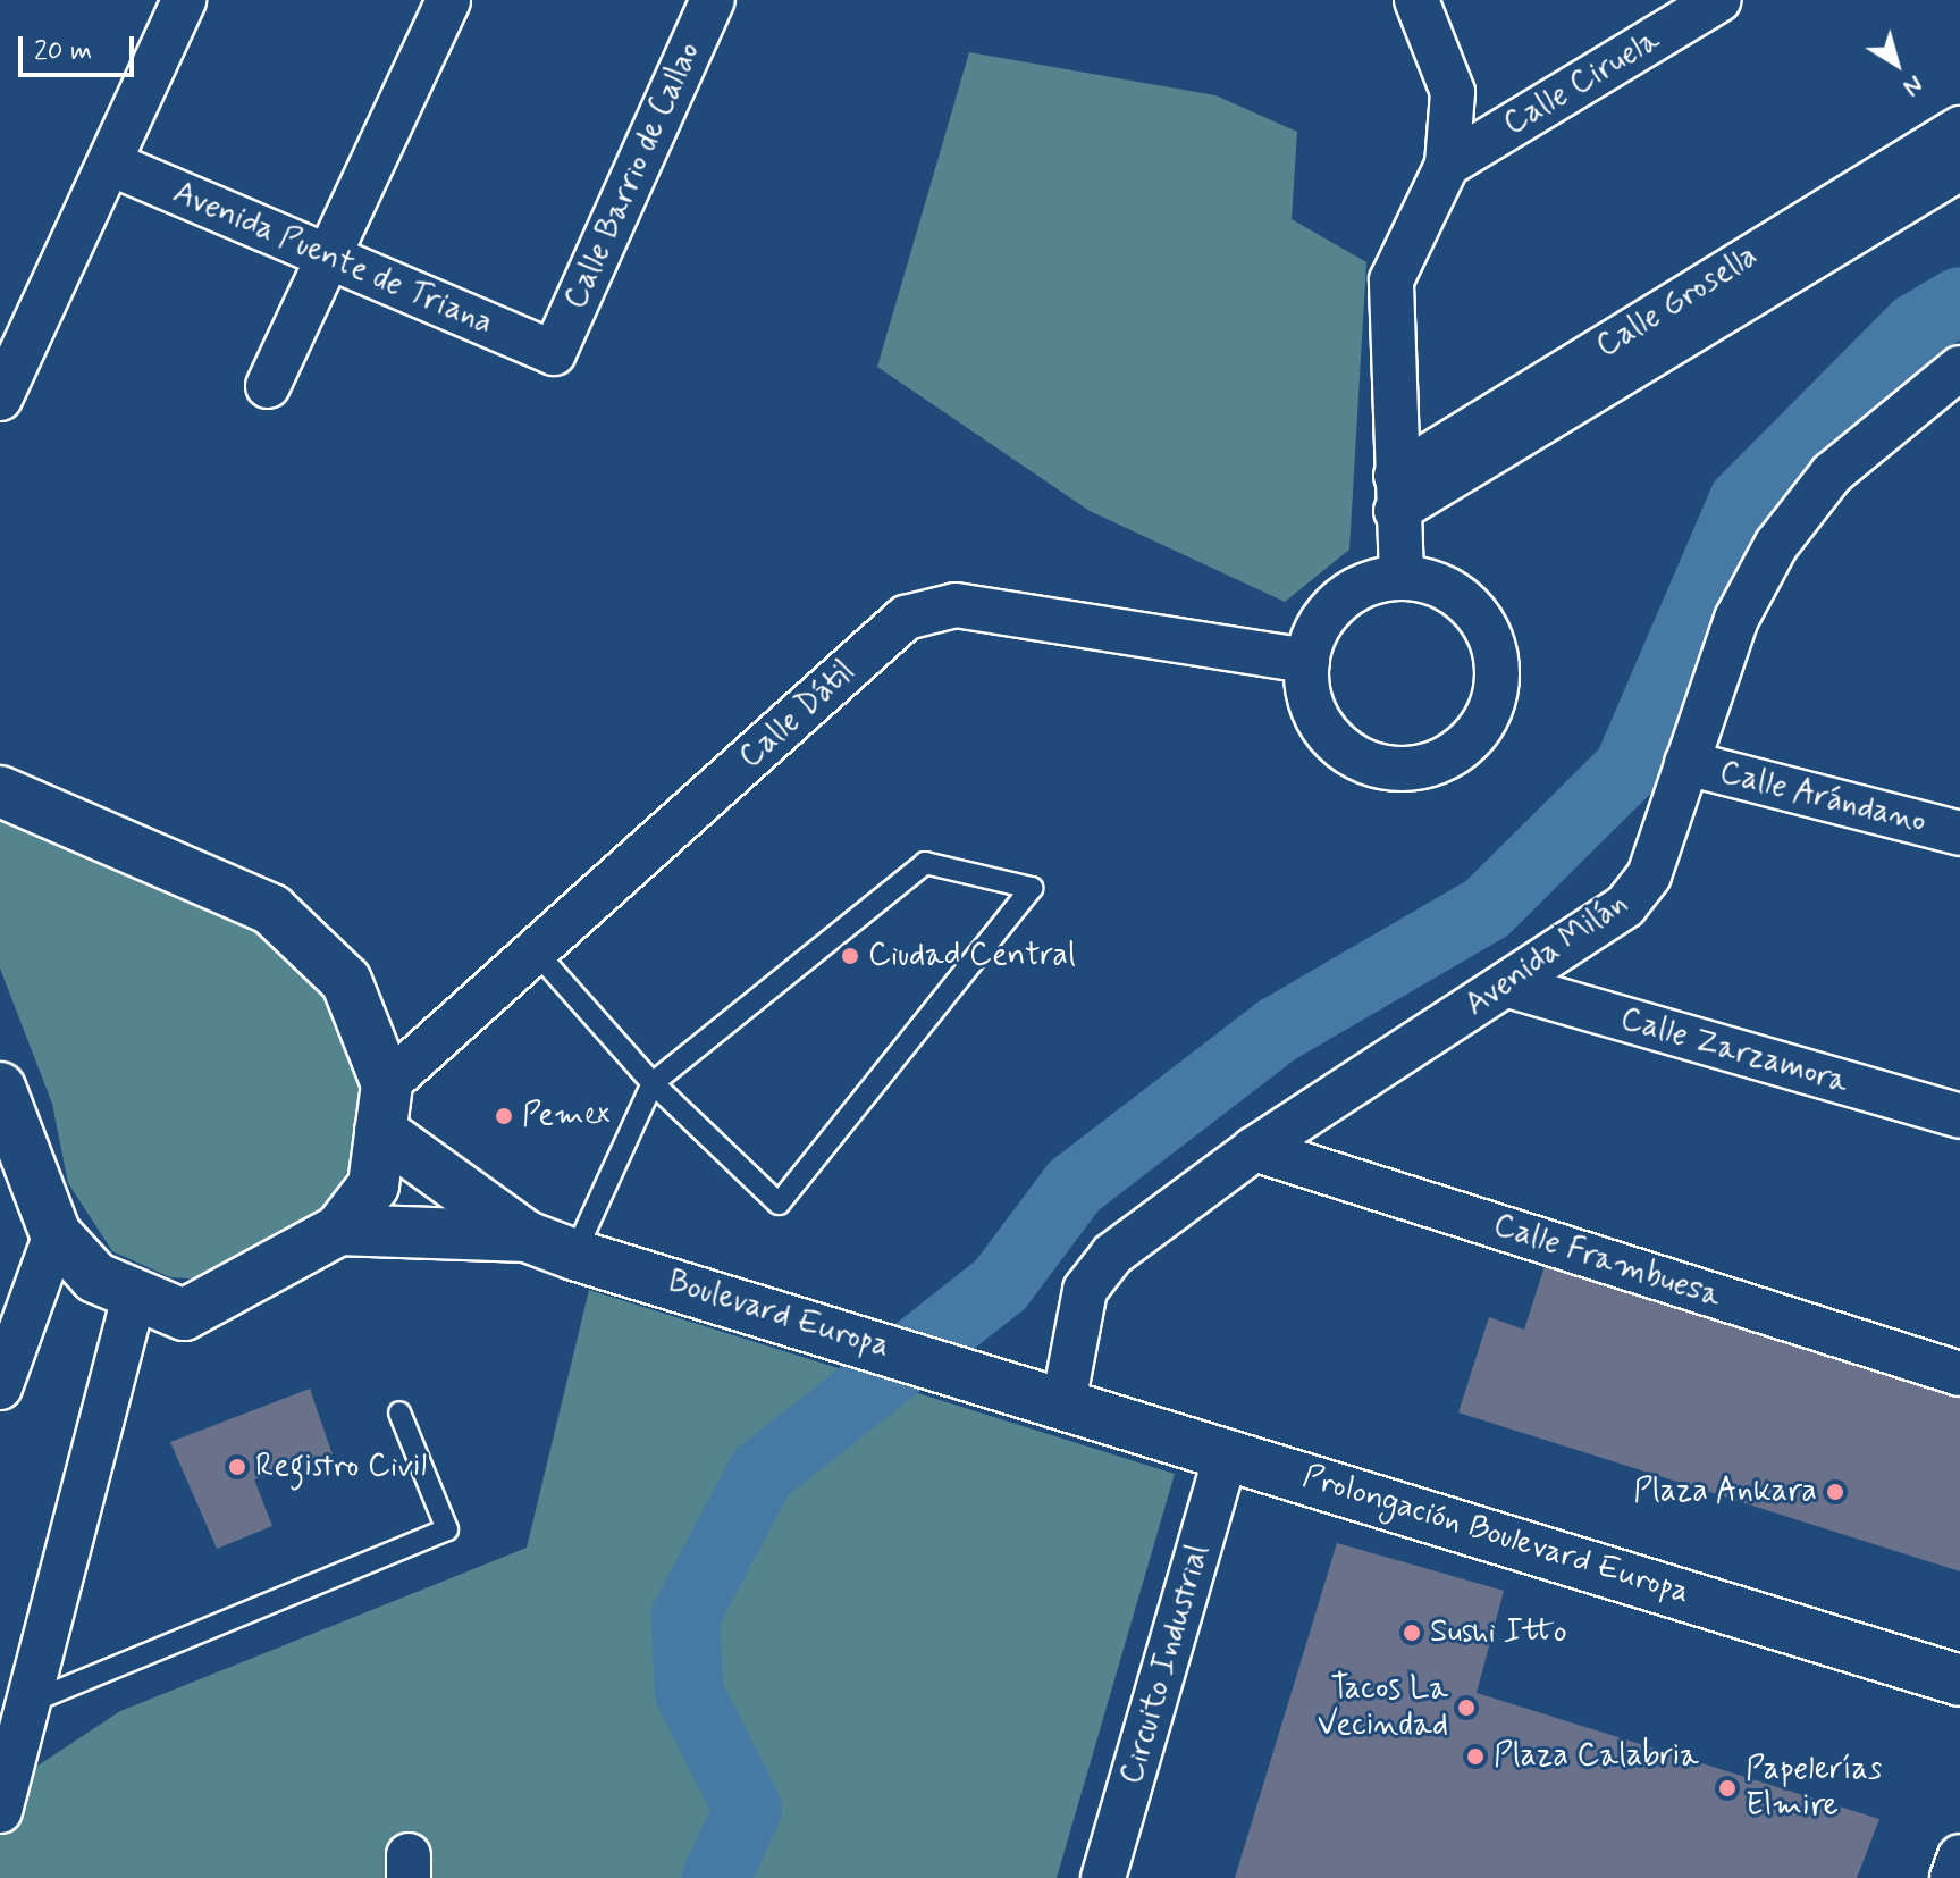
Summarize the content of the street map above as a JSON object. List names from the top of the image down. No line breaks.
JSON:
{"streets":{"main road":["Boulevard Europa","Prolongación Boulevard Europa"],"street":["Calle Ciruela","Calle Barrio de Callao","Avenida Puente de Triana","Calle Grosella","Calle Dátil","Calle Arándano","Avenida Milán","Calle Zarzamora","Calle Frambuesa","Circuito Industrial"]},"crossings":[["Calle Barrio de Callao","Avenida Puente de Triana"],["Calle Dátil","Boulevard Europa"],["Calle Arándano","Avenida Milán"],["Avenida Milán","Calle Zarzamora"],["Avenida Milán","Calle Frambuesa"],["Avenida Milán","Boulevard Europa"],["Avenida Milán","Prolongación Boulevard Europa"],["Boulevard Europa","Prolongación Boulevard Europa"],["Prolongación Boulevard Europa","Circuito Industrial"]],"places":["Ciudad Central","Pemex","Registro Civil","Plaza Ankara","Sushi Itto","Tacos La Vecindad","Plaza Calabria","Papelerías Elmire"],"scale_bar":"20 m","north":"bottom right"}
